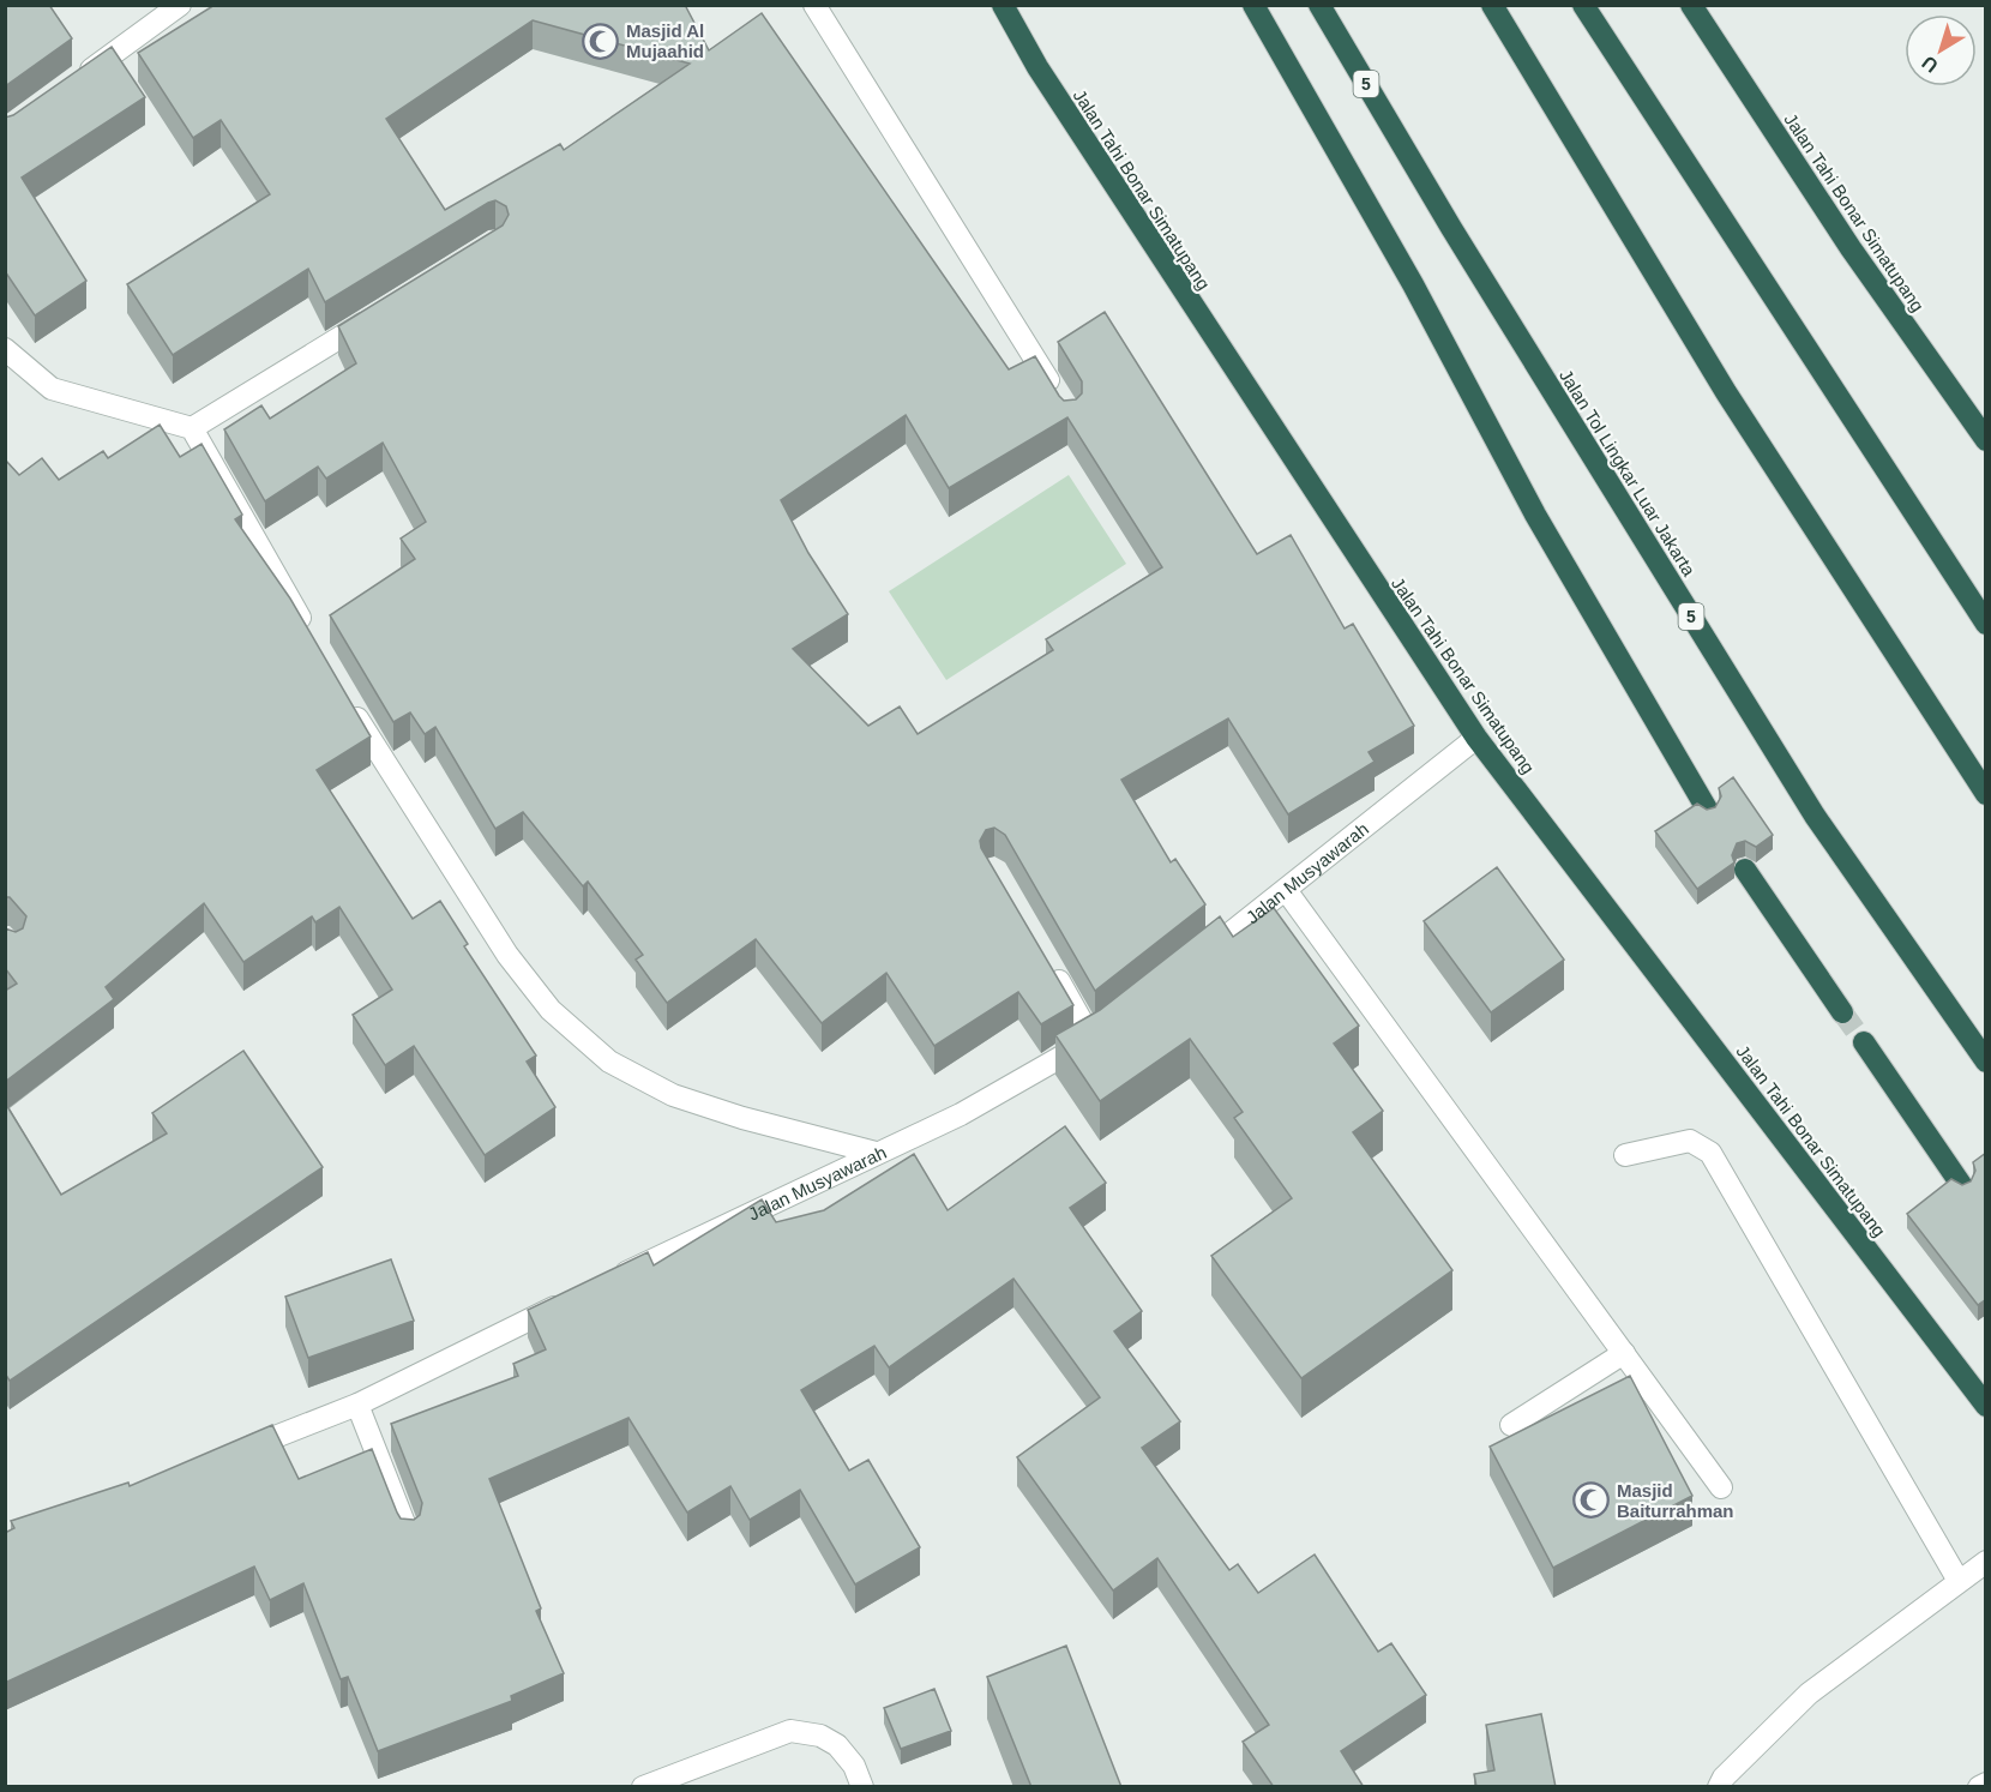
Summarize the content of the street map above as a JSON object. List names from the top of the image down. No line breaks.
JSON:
{"streets":{"highway":["5","Jalan Tahi Bonar Simatupang","Jalan Tol Lingkar Luar Jakarta"],"street":["Jalan Musyawarah"]},"crossings":[["Jalan Tahi Bonar Simatupang","Jalan Musyawarah"]],"places":{"mosque":["Masjid Al Mujaahid","Masjid Baiturrahman"]},"north":"bottom left"}
